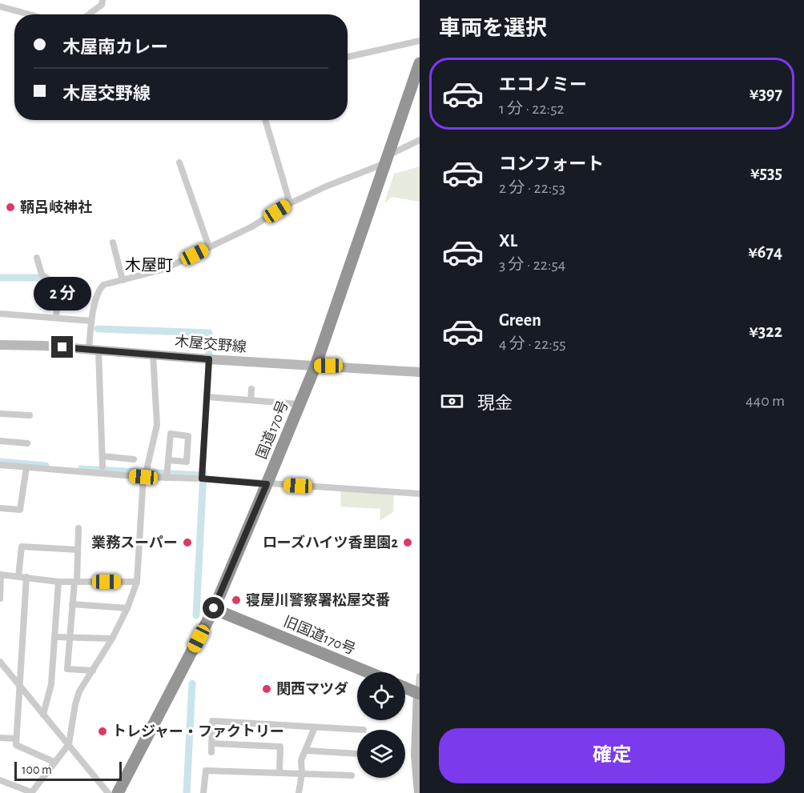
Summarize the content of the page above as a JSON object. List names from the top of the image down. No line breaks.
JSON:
{"streets":{"highway":["国道170号","旧国道170号"],"main road":["木屋交野線"]},"crossings":[["木屋交野線","国道170号"],["国道170号","旧国道170号"]],"districts":["木屋町"],"places":["鞆呂岐神社","業務スーパー","ローズハイツ香里園2","寝屋川警察署松屋交番","関西マツダ","トレジャー・ファクトリー"],"scale_bar":"100 m","page":{"heading":"車両を選択","banner":["木屋南カレー","木屋交野線"],"list":[{"name":"エコノミー","note":"1 分 · 22:52","value":"¥397"},{"name":"コンフォート","note":"2 分 · 22:53","value":"¥535"},{"name":"XL","note":"3 分 · 22:54","value":"¥674"},{"name":"Green","note":"4 分 · 22:55","value":"¥322"}],"bubble":"2 分","pay":["現金","440 m"],"buttons":"確定","scale":"100 m"}}
